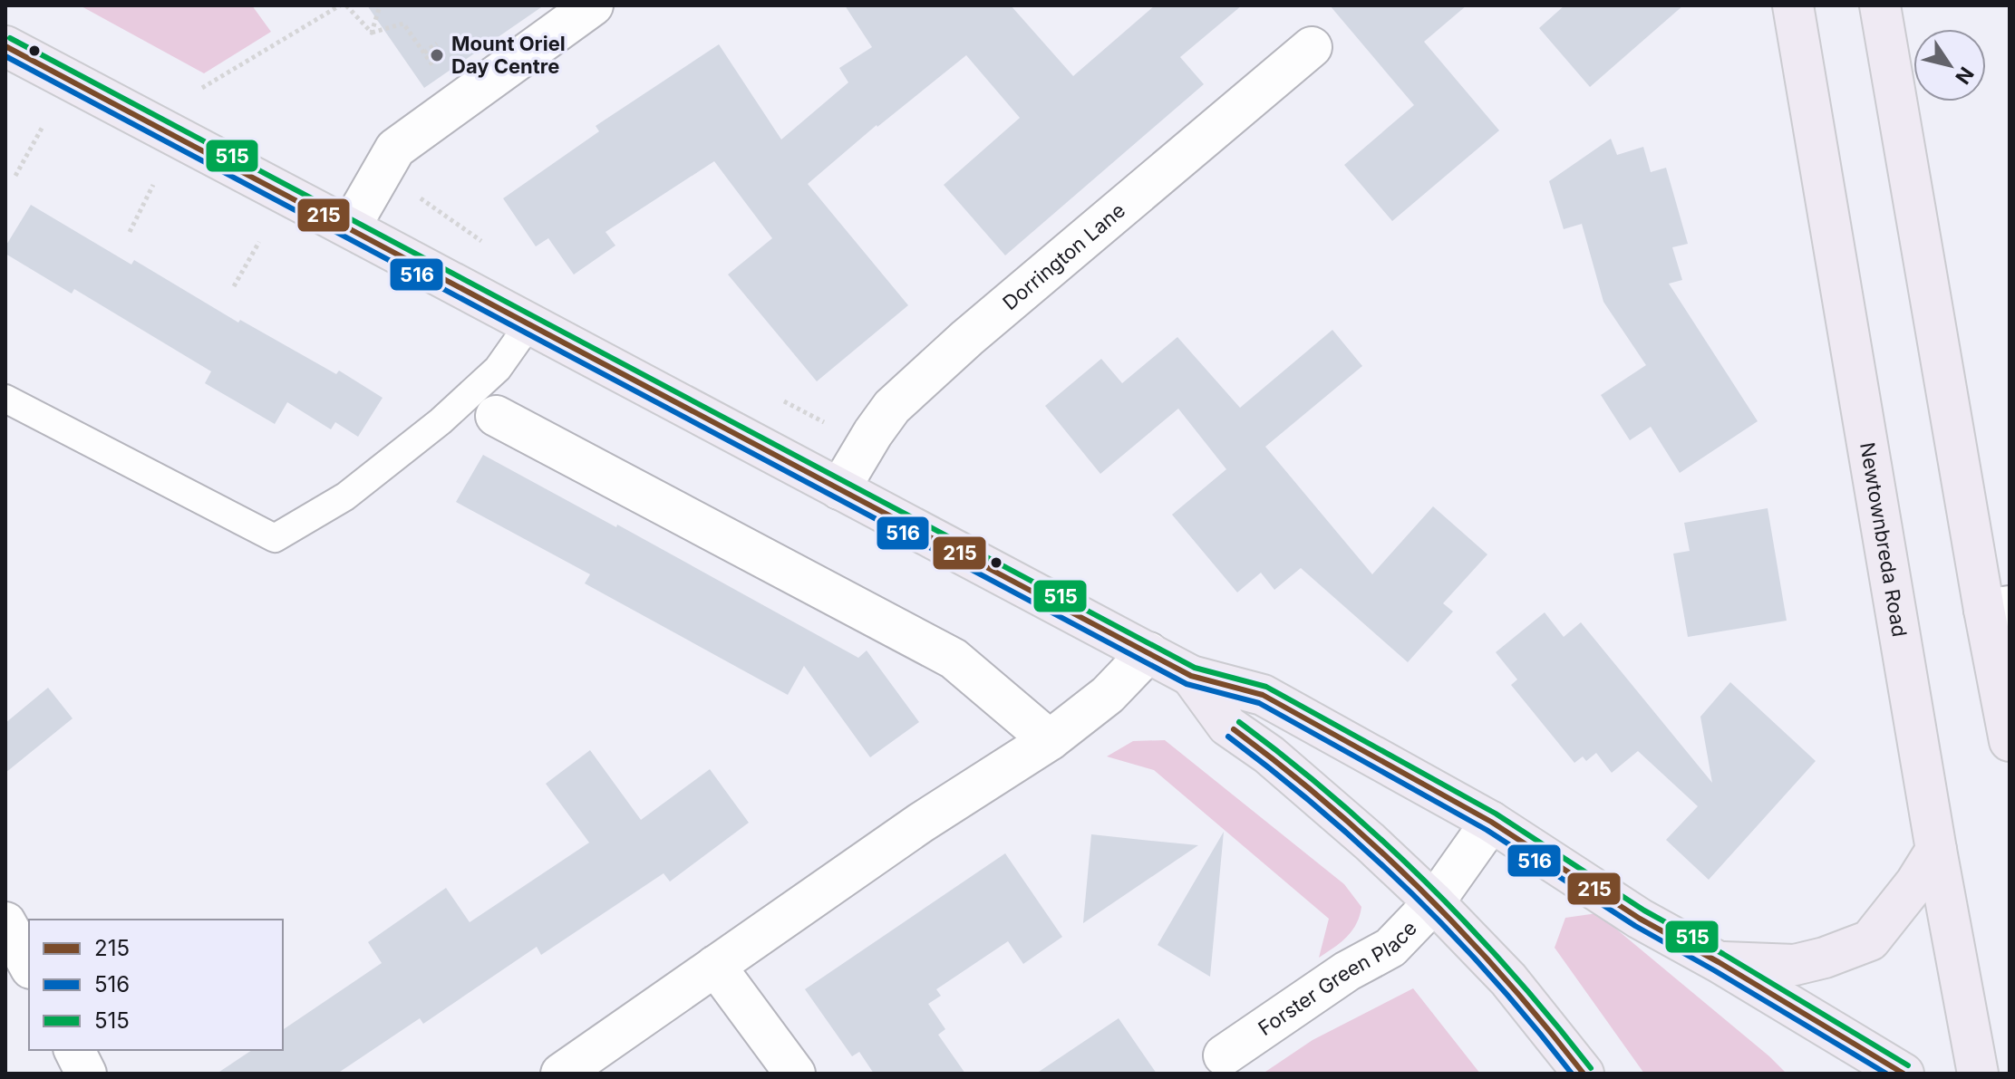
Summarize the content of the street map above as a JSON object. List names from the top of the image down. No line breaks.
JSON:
{"streets":{"highway":["Newtownbreda Road"],"street":["Dorrington Lane","Forster Green Place"]},"places":["Mount Oriel Day Centre"],"lines":["transit line 515","transit line 215","transit line 516"],"legend":["215","516","515"],"north":"bottom right"}
